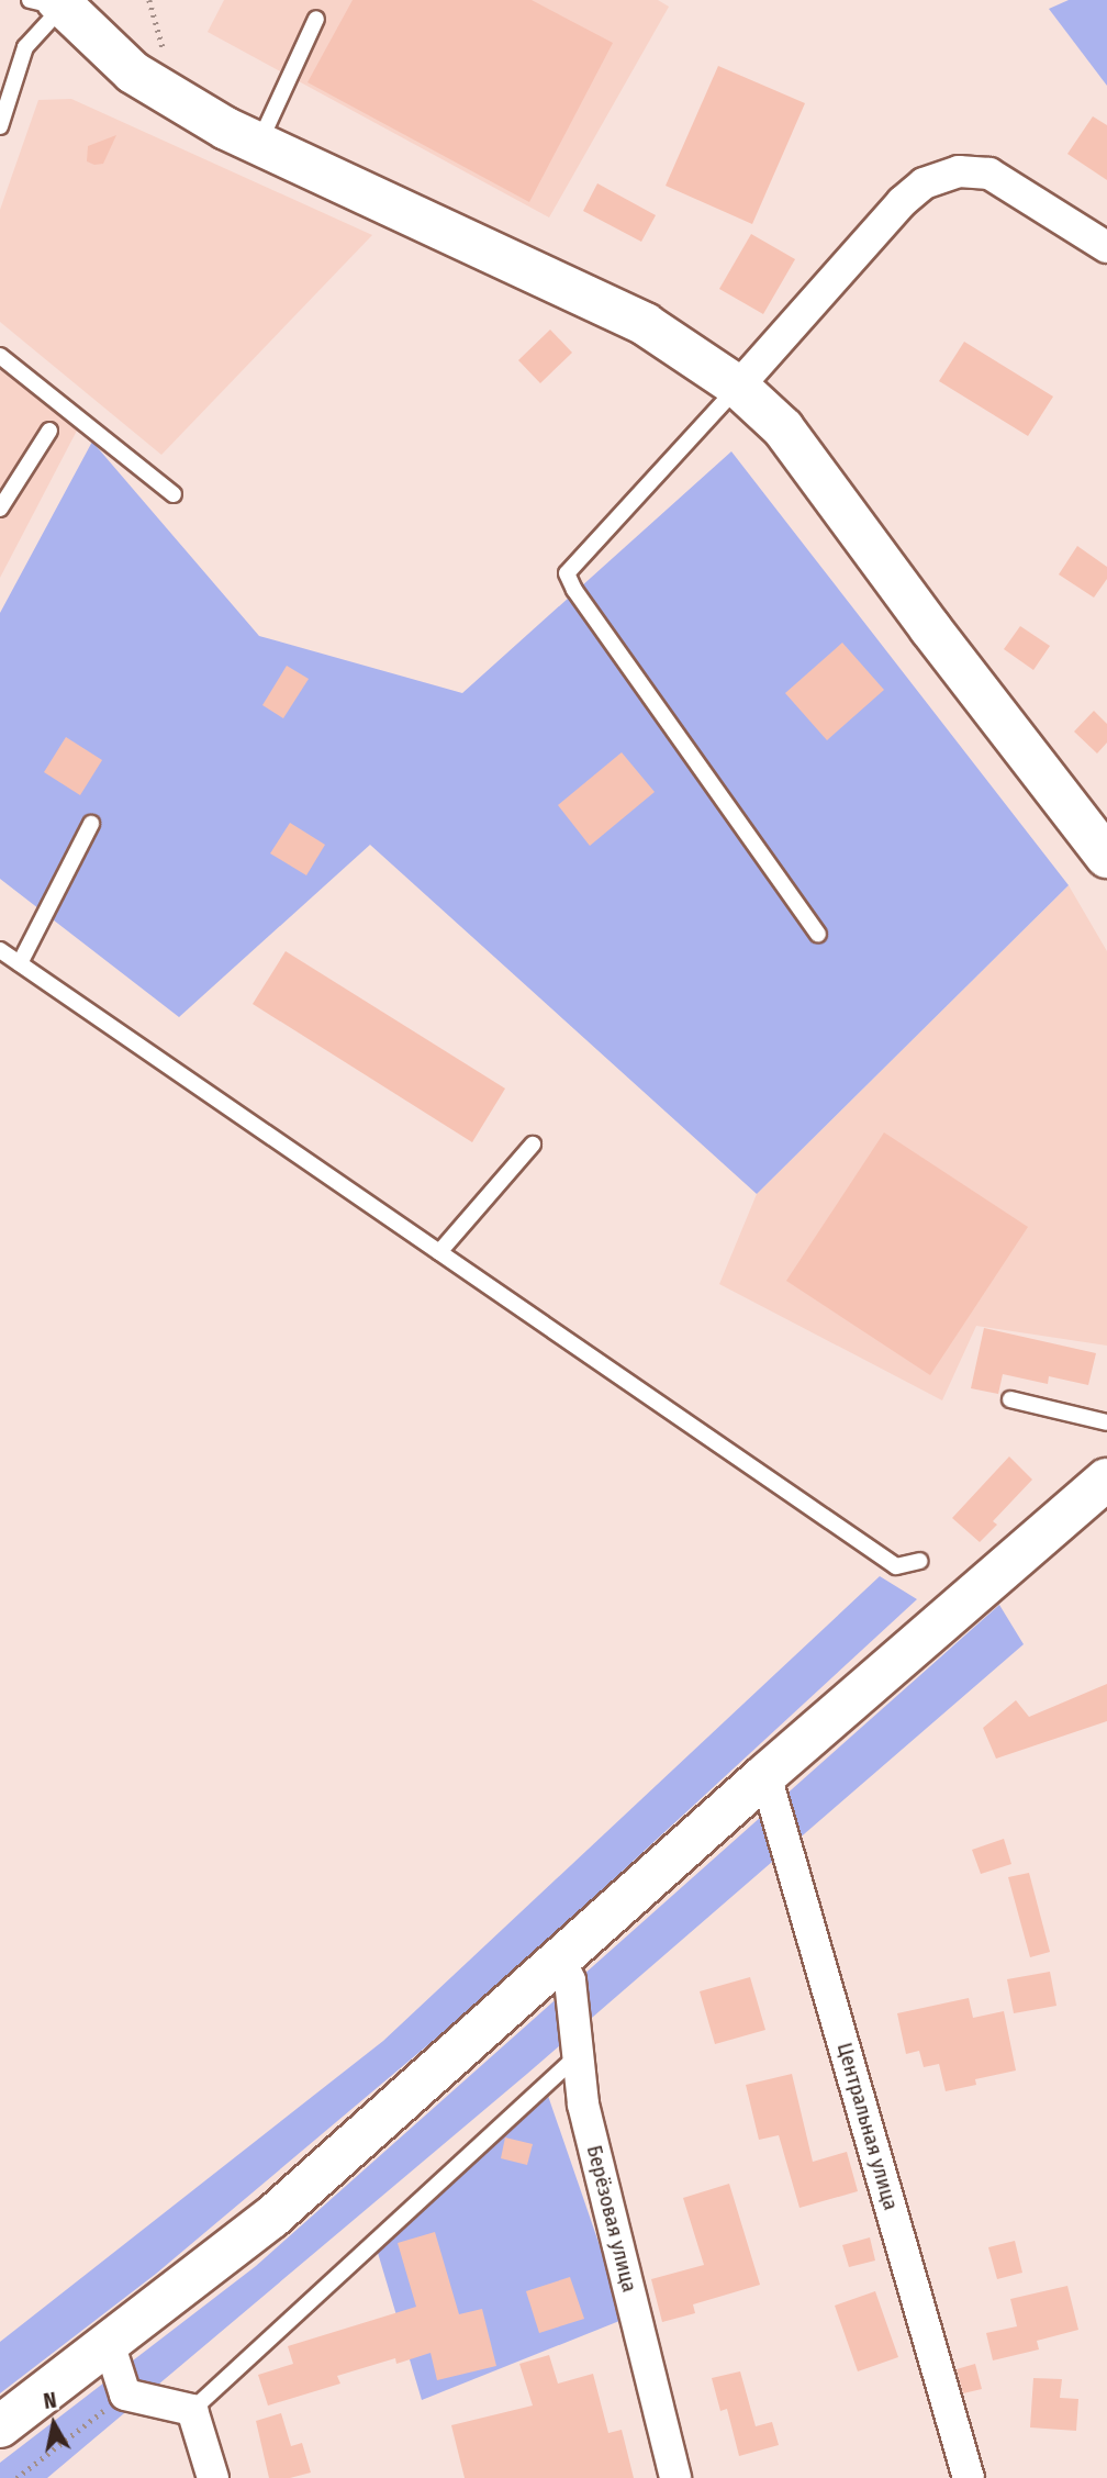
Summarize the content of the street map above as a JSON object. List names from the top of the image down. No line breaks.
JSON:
{"streets":{"street":["Центральная улица","Берёзовая улица"]},"north":"top"}
